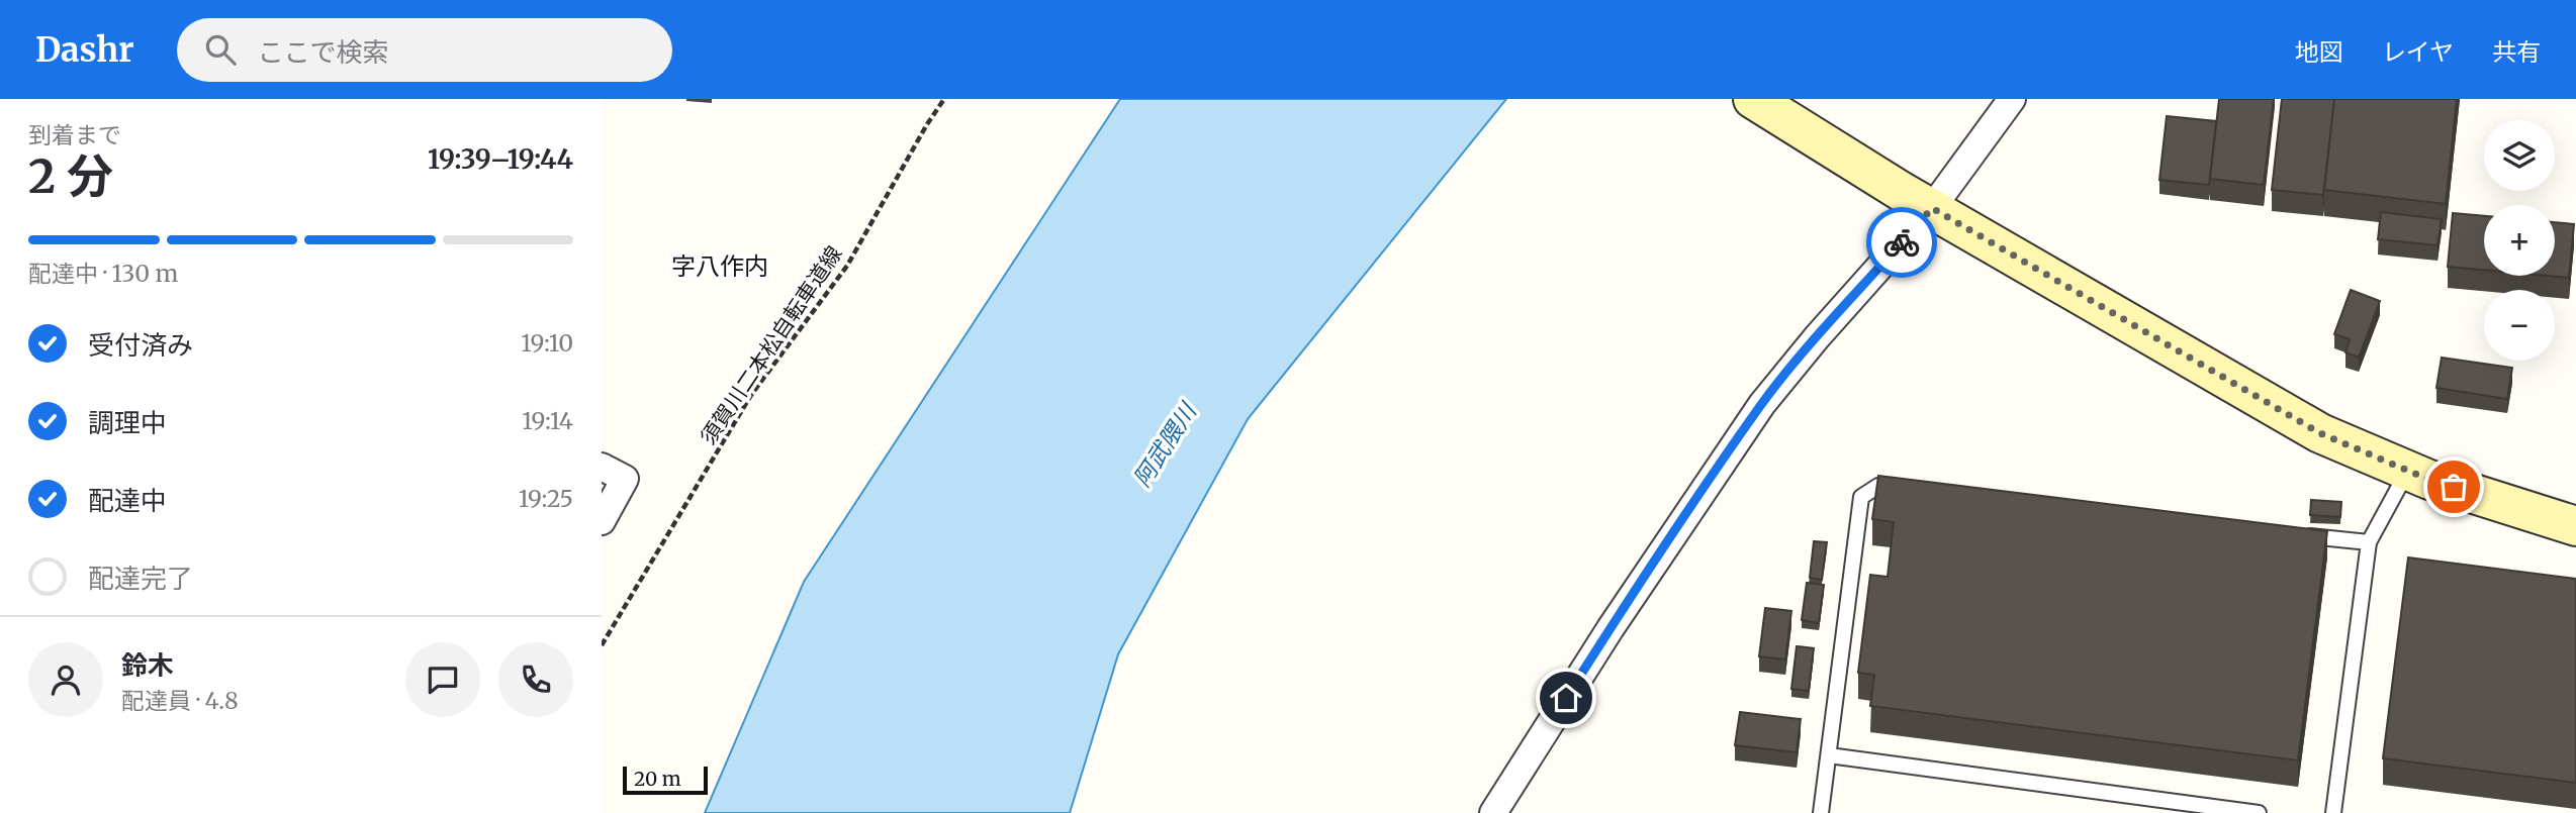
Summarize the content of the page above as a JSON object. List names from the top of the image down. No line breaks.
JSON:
{"streets":{"path":["須賀川二本松自転車道線"]},"districts":["字八作内"],"water":["阿武隈川"],"scale_bar":"20 m","page":{"header":"Dashr","search":"ここで検索","nav":["地図","レイヤ","共有"],"heading":["2 分","到着まで","19:39–19:44"],"panel":["鈴木","配達員 · 4.8"],"map_buttons":["+","−"],"bar":"配達中 · 130 m","list":[["受付済み","19:10"],["調理中","19:14"],["配達中","19:25"],"配達完了"],"scale":"20 m"}}
